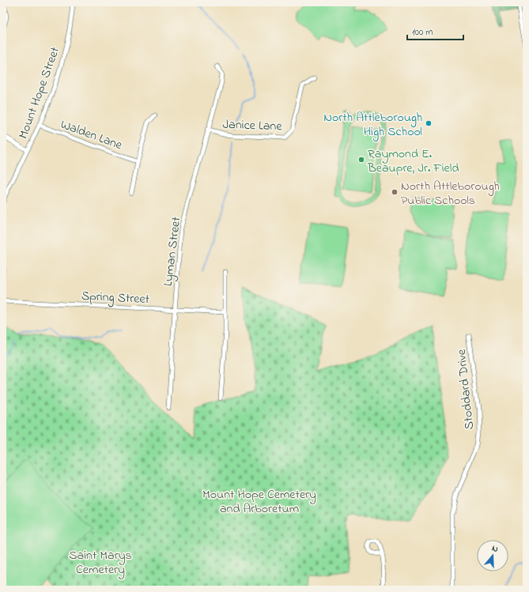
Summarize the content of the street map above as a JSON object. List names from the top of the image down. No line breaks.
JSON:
{"streets":{"street":["Mount Hope Street","Janice Lane","Walden Lane","Lyman Street","Spring Street","Stoddard Drive"]},"crossings":[["Mount Hope Street","Walden Lane"],["Janice Lane","Lyman Street"],["Lyman Street","Spring Street"]],"parks":["Mount Hope Cemetery and Arboretum","Saint Marys Cemetery"],"places":["North Attleborough High School","Raymond E. Beaupre, Jr. Field","North Attleborough Public Schools"],"scale_bar":"100 m","north":"top"}
